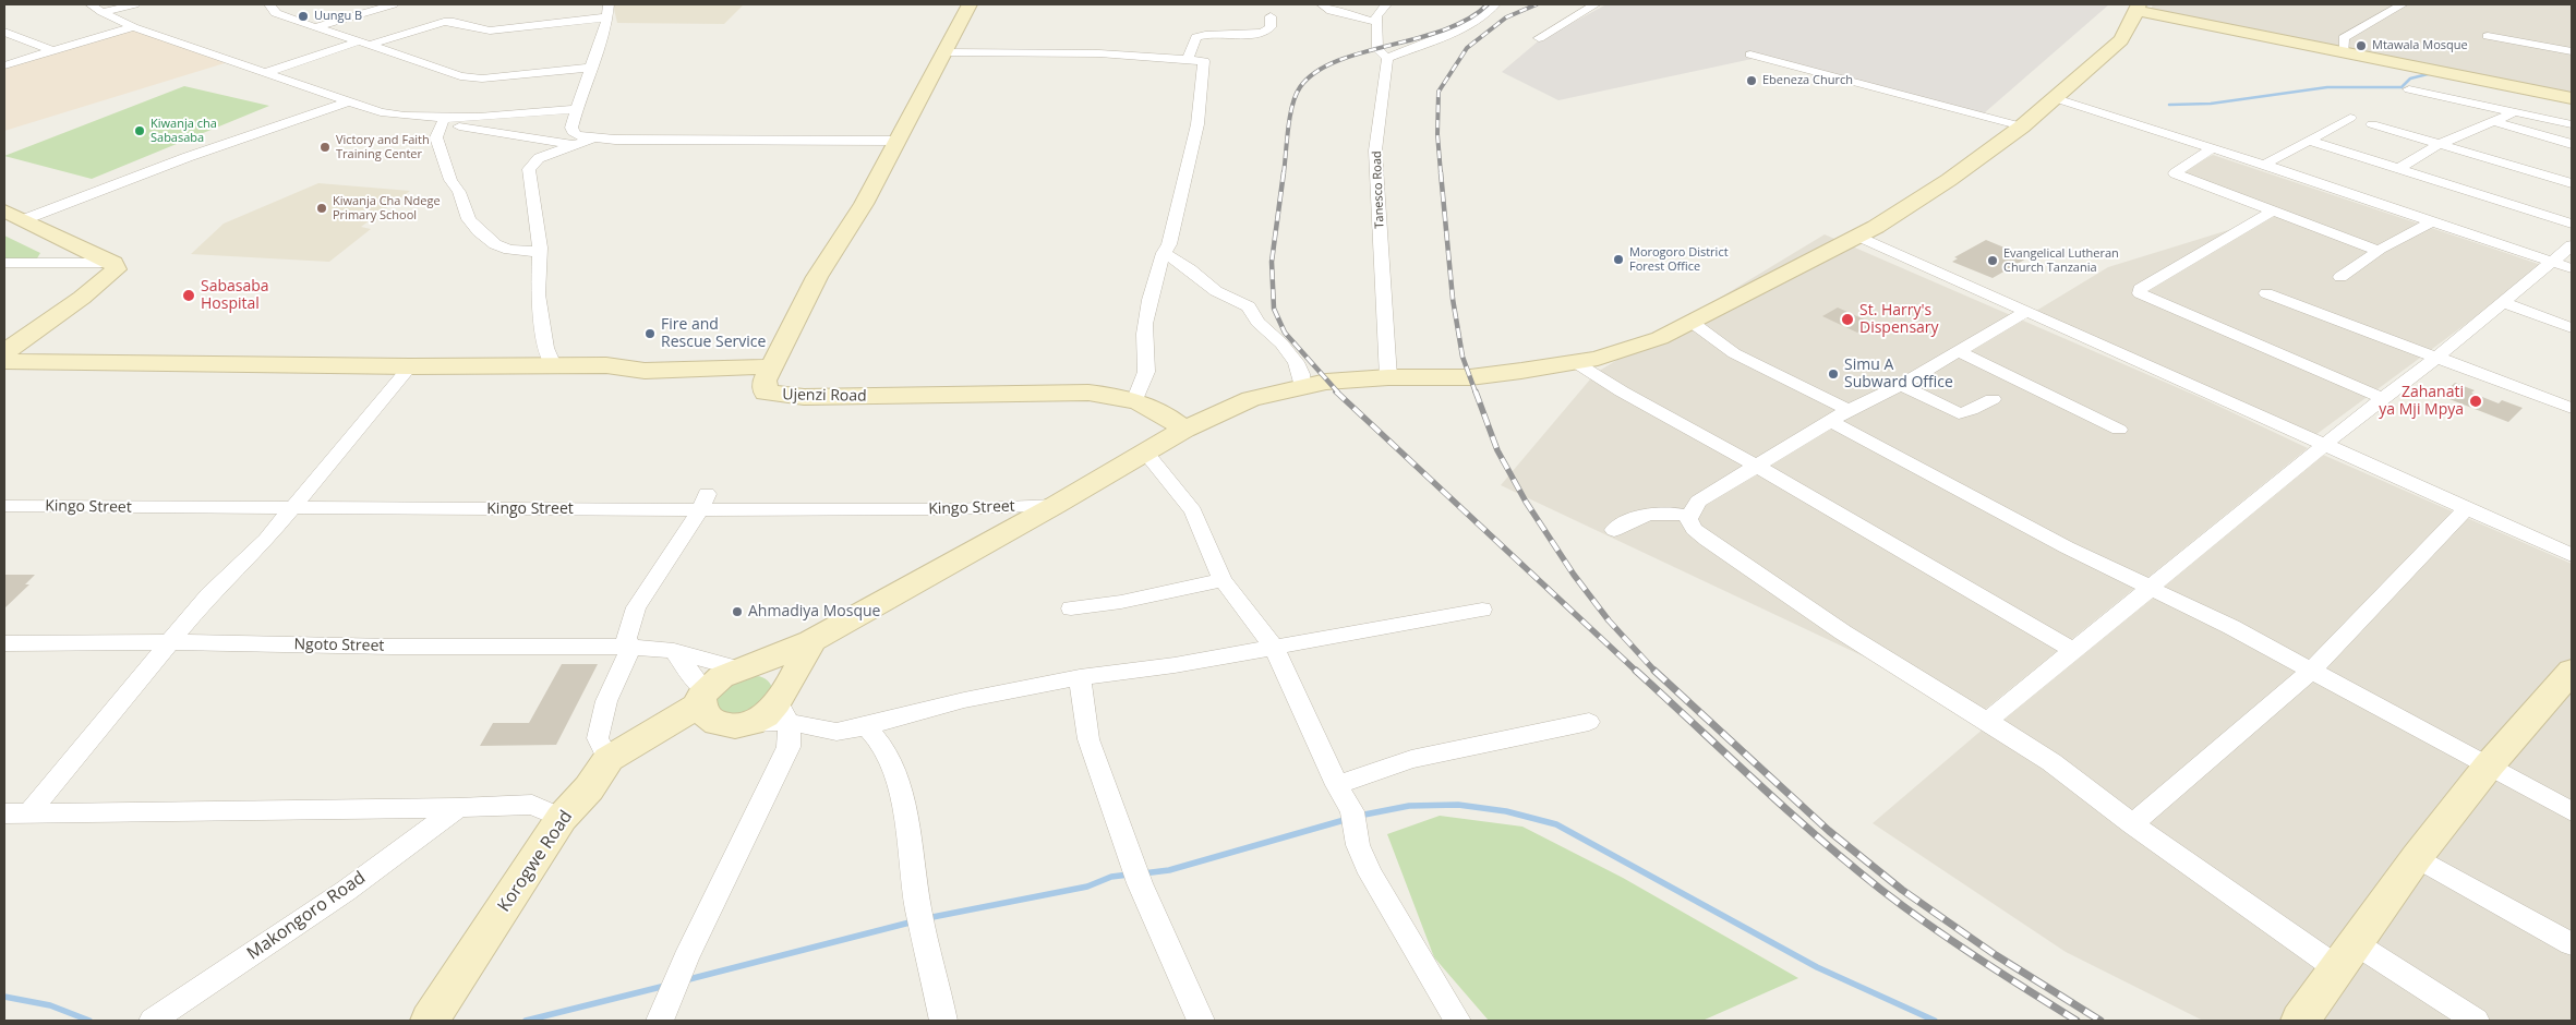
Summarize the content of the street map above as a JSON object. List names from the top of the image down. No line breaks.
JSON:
{"streets":{"street":["Tanesco Road","Ujenzi Road","Kingo Street","Ngoto Street","Korogwe Road","Makongoro Road"]},"crossings":[["Ngoto Street","Korogwe Road"]],"places":["Uungu B","Mtawala Mosque","Ebeneza Church","Kiwanja cha Sabasaba","Victory and Faith Training Center","Kiwanja Cha Ndege Primary School","Morogoro District Forest Office","Evangelical Lutheran Church Tanzania","Sabasaba Hospital","St. Harry's Dispensary","Fire and Rescue Service","Simu A Subward Office","Zahanati ya Mji Mpya","Ahmadiya Mosque"]}
